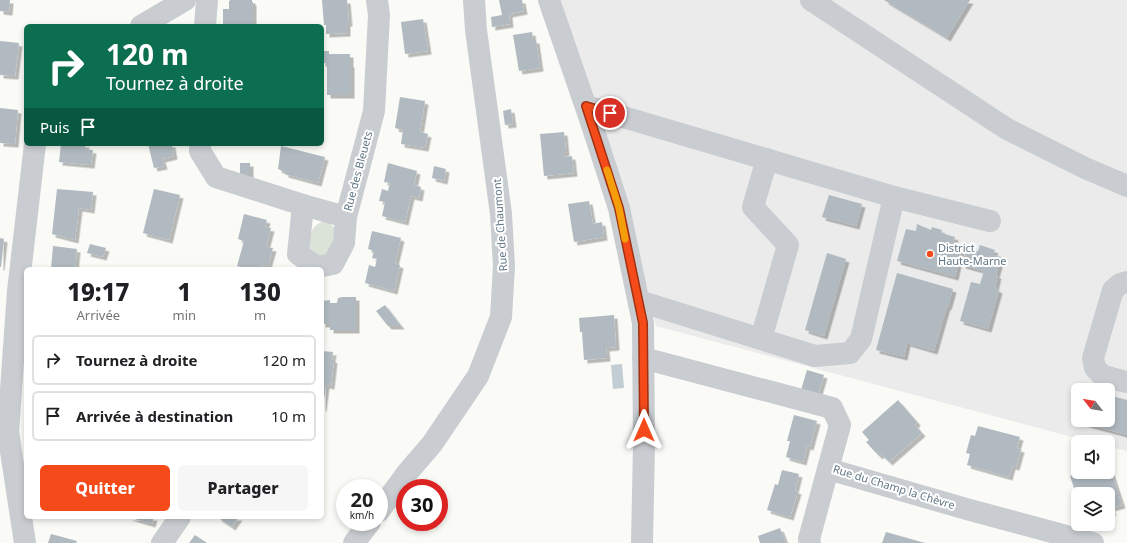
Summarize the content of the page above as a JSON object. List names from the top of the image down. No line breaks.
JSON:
{"streets":{"street":["Rue des Bleuets","Rue de Chaumont","Rue du Champ la Chèvre"]},"places":["District Haute-Marne"],"north":"top left","page":{"turn":["120 m","Tournez à droite"],"then":"Puis","eta":["19:17","Arrivée","1","min","130","m"],"list":[{"name":"Tournez à droite","value":"120 m"},{"name":"Arrivée à destination","value":"10 m"}],"buttons":["Quitter","Partager"],"speed":"20 km/h","limit":"30"}}
